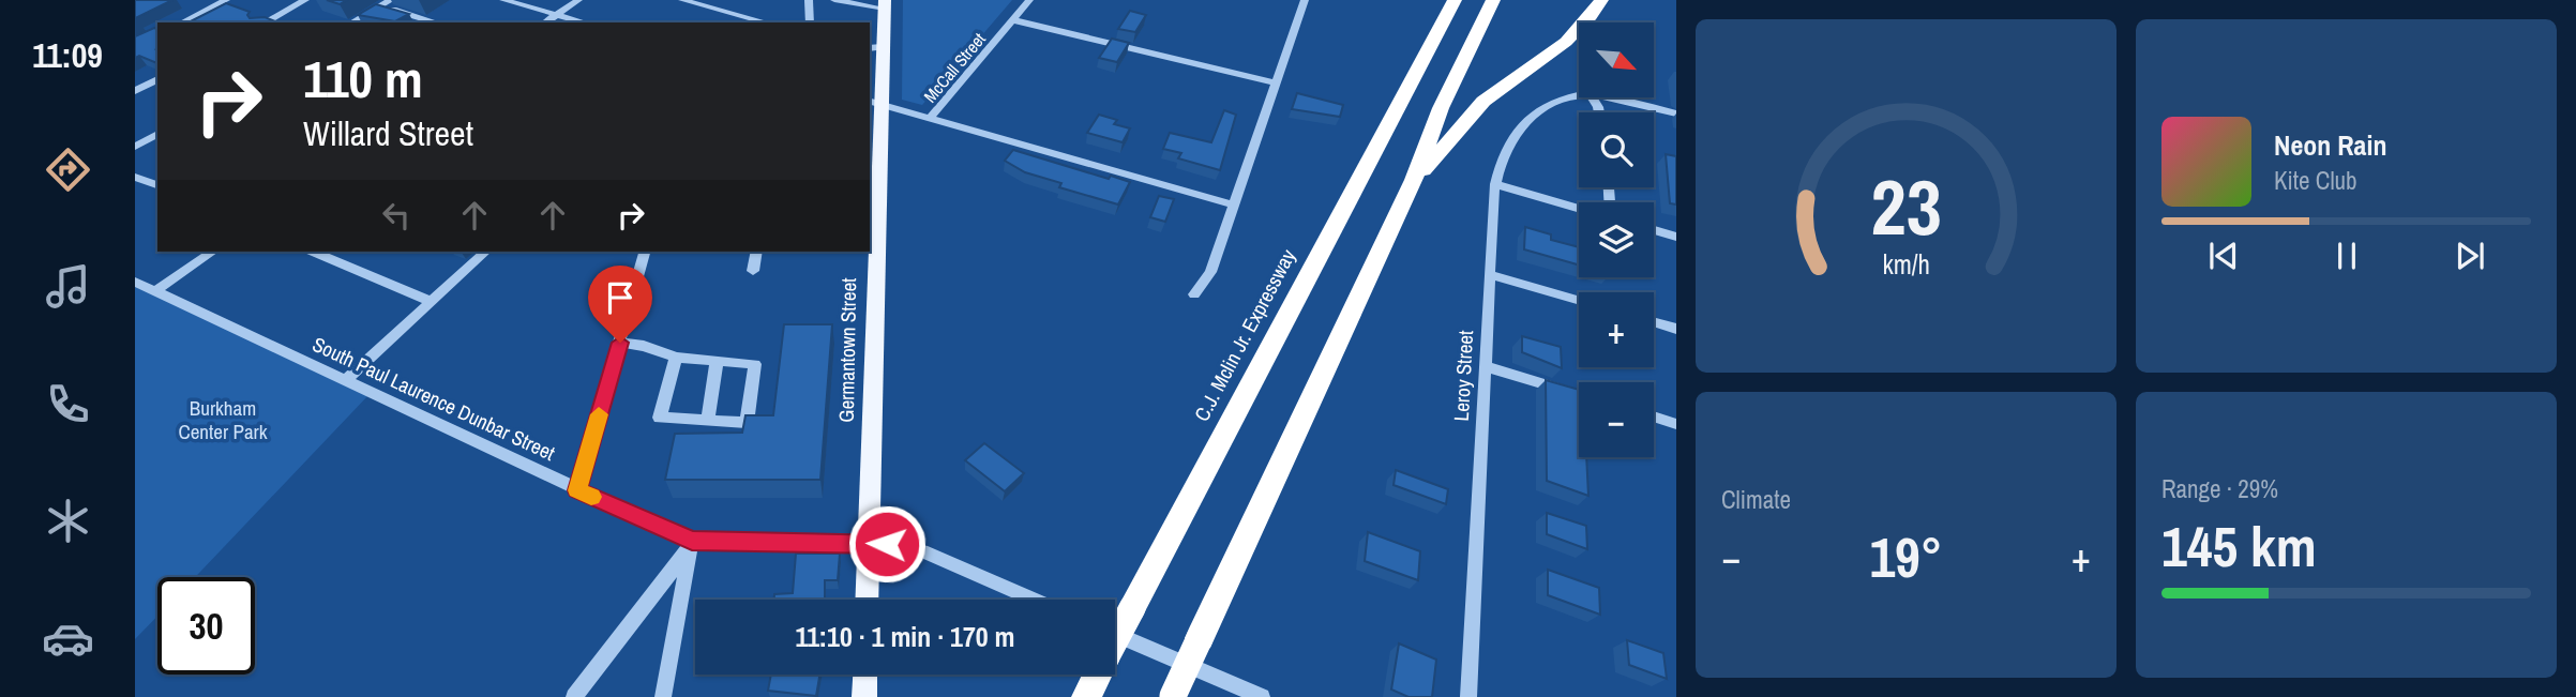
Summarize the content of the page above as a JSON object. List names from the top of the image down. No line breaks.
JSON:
{"streets":{"highway":["C.J. Mclin Jr. Expressway"],"main road":["Germantown Street"],"street":["McCall Street","Leroy Street","South Paul Laurence Dunbar Street"]},"crossings":[["Germantown Street","South Paul Laurence Dunbar Street"]],"parks":["Burkham Center Park"],"north":"bottom right","page":{"tabs":"11:09","map_buttons":["+","−"],"turn":["110 m","Willard Street"],"song":["Neon Rain","Kite Club"],"tile":["Climate",["Range · 29%","145 km"]],"heat":["−","19°","+"],"limit":"30","trip":"11:10 · 1 min · 170 m","gauge":["23","km/h"]}}
